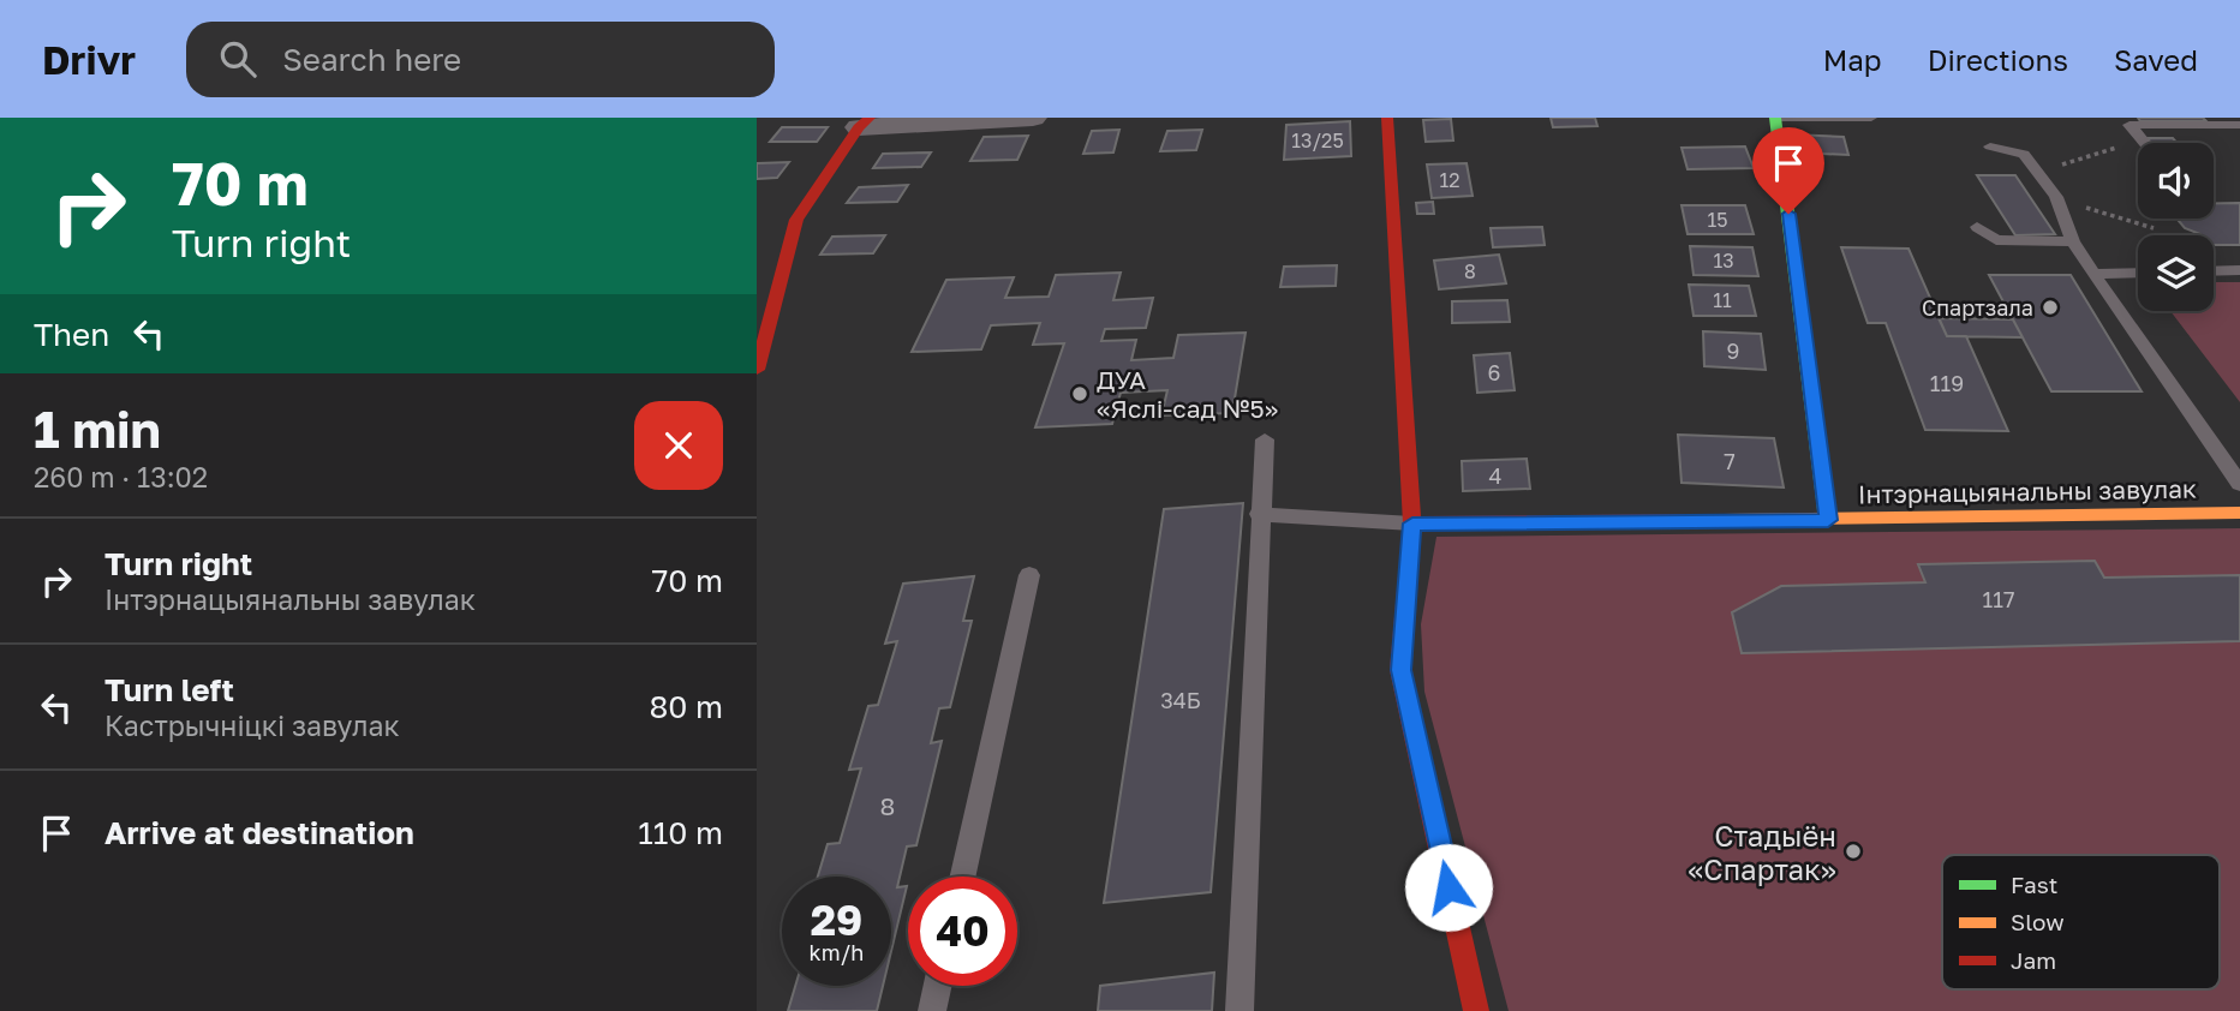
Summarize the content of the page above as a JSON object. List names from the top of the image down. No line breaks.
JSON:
{"streets":{"street":["Інтэрнацыянальны завулак"]},"places":["Спартзала","ДУА «Яслі-сад №5»","Стадыён «Спартак»"],"house_numbers":["13/25","12","15","13","8","11","9","6","119","7","4","117","34Б","8"],"legend":["Fast","Slow","Jam"],"page":{"header":"Drivr","search":"Search here","nav":["Map","Directions","Saved"],"turn":["70 m","Turn right"],"then":"Then","heading":["1 min","260 m · 13:02"],"list":[{"name":"Turn right","note":"Інтэрнацыянальны завулак","value":"70 m"},{"name":"Turn left","note":"Кастрычніцкі завулак","value":"80 m"},{"name":"Arrive at destination","value":"110 m"}],"speed":"29 km/h","limit":"40"}}
